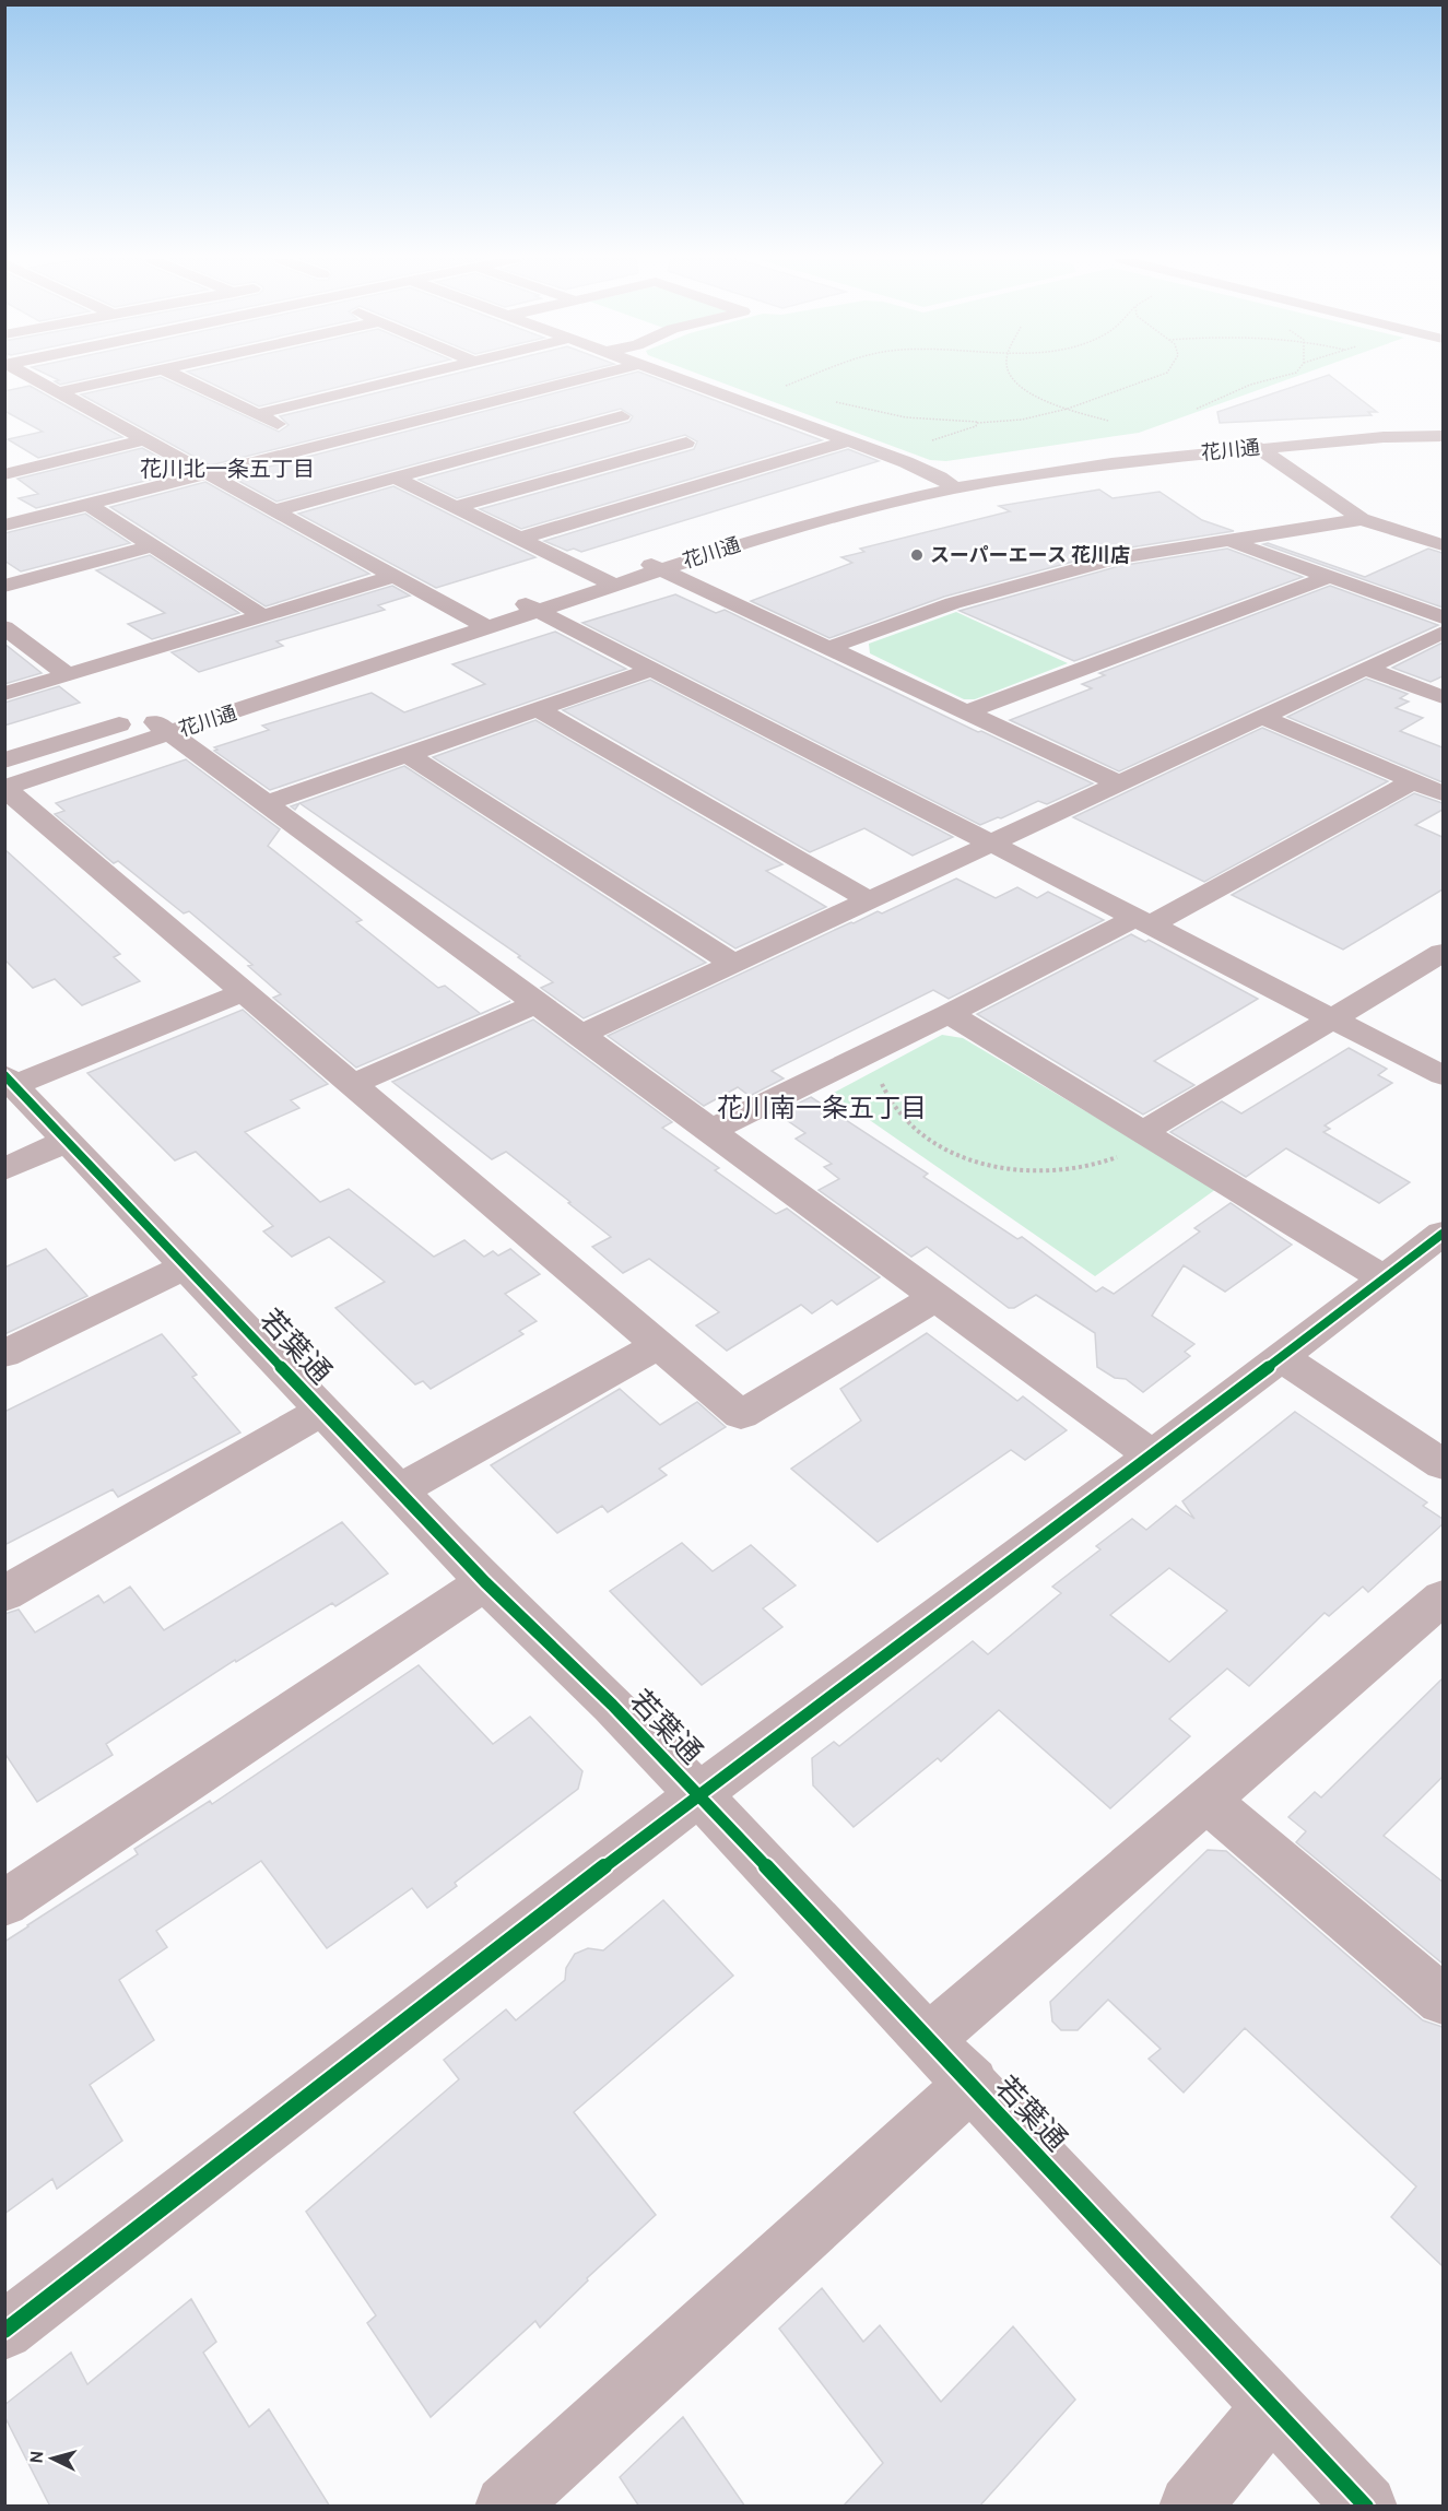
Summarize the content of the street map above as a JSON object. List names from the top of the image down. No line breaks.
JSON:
{"streets":{"street":["花川通","若葉通"]},"districts":["花川北一条五丁目","花川南一条五丁目"],"places":["スーパーエース 花川店"],"north":"left"}
